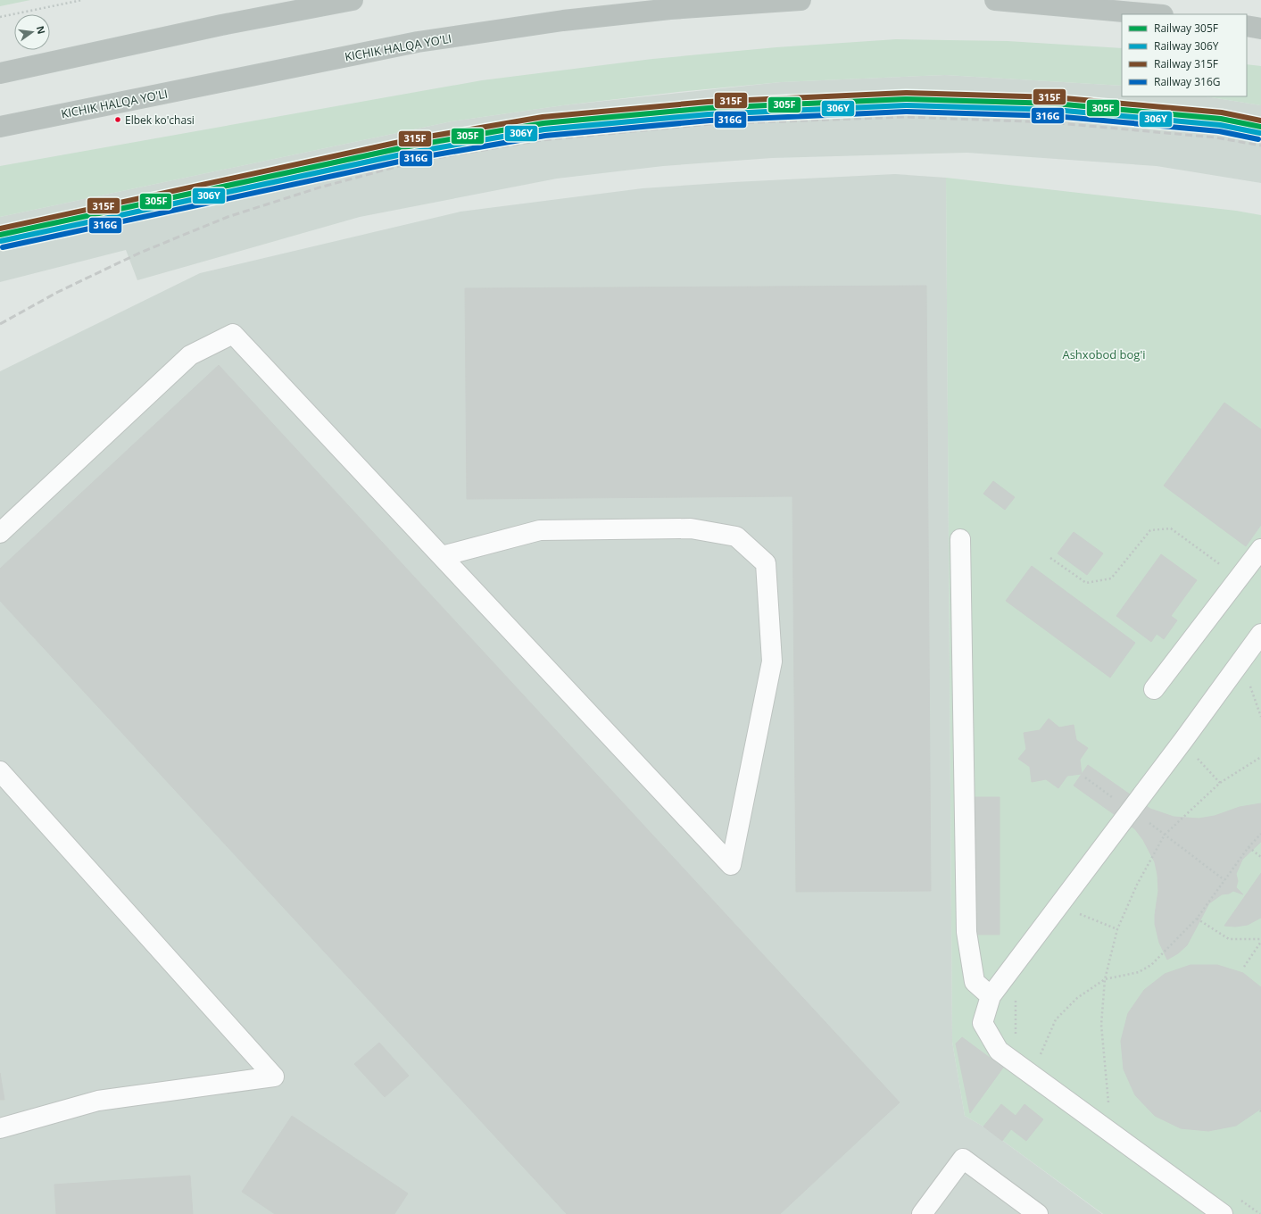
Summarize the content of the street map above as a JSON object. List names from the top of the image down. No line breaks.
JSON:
{"streets":{"highway":["KICHIK HALQA YO'LI"]},"parks":["Ashxobod bog'i"],"places":["Elbek ko'chasi"],"lines":["rail line 315F","rail line 305F","rail line 306Y","rail line 316G"],"legend":["Railway 305F","Railway 306Y","Railway 315F","Railway 316G"],"north":"right"}
